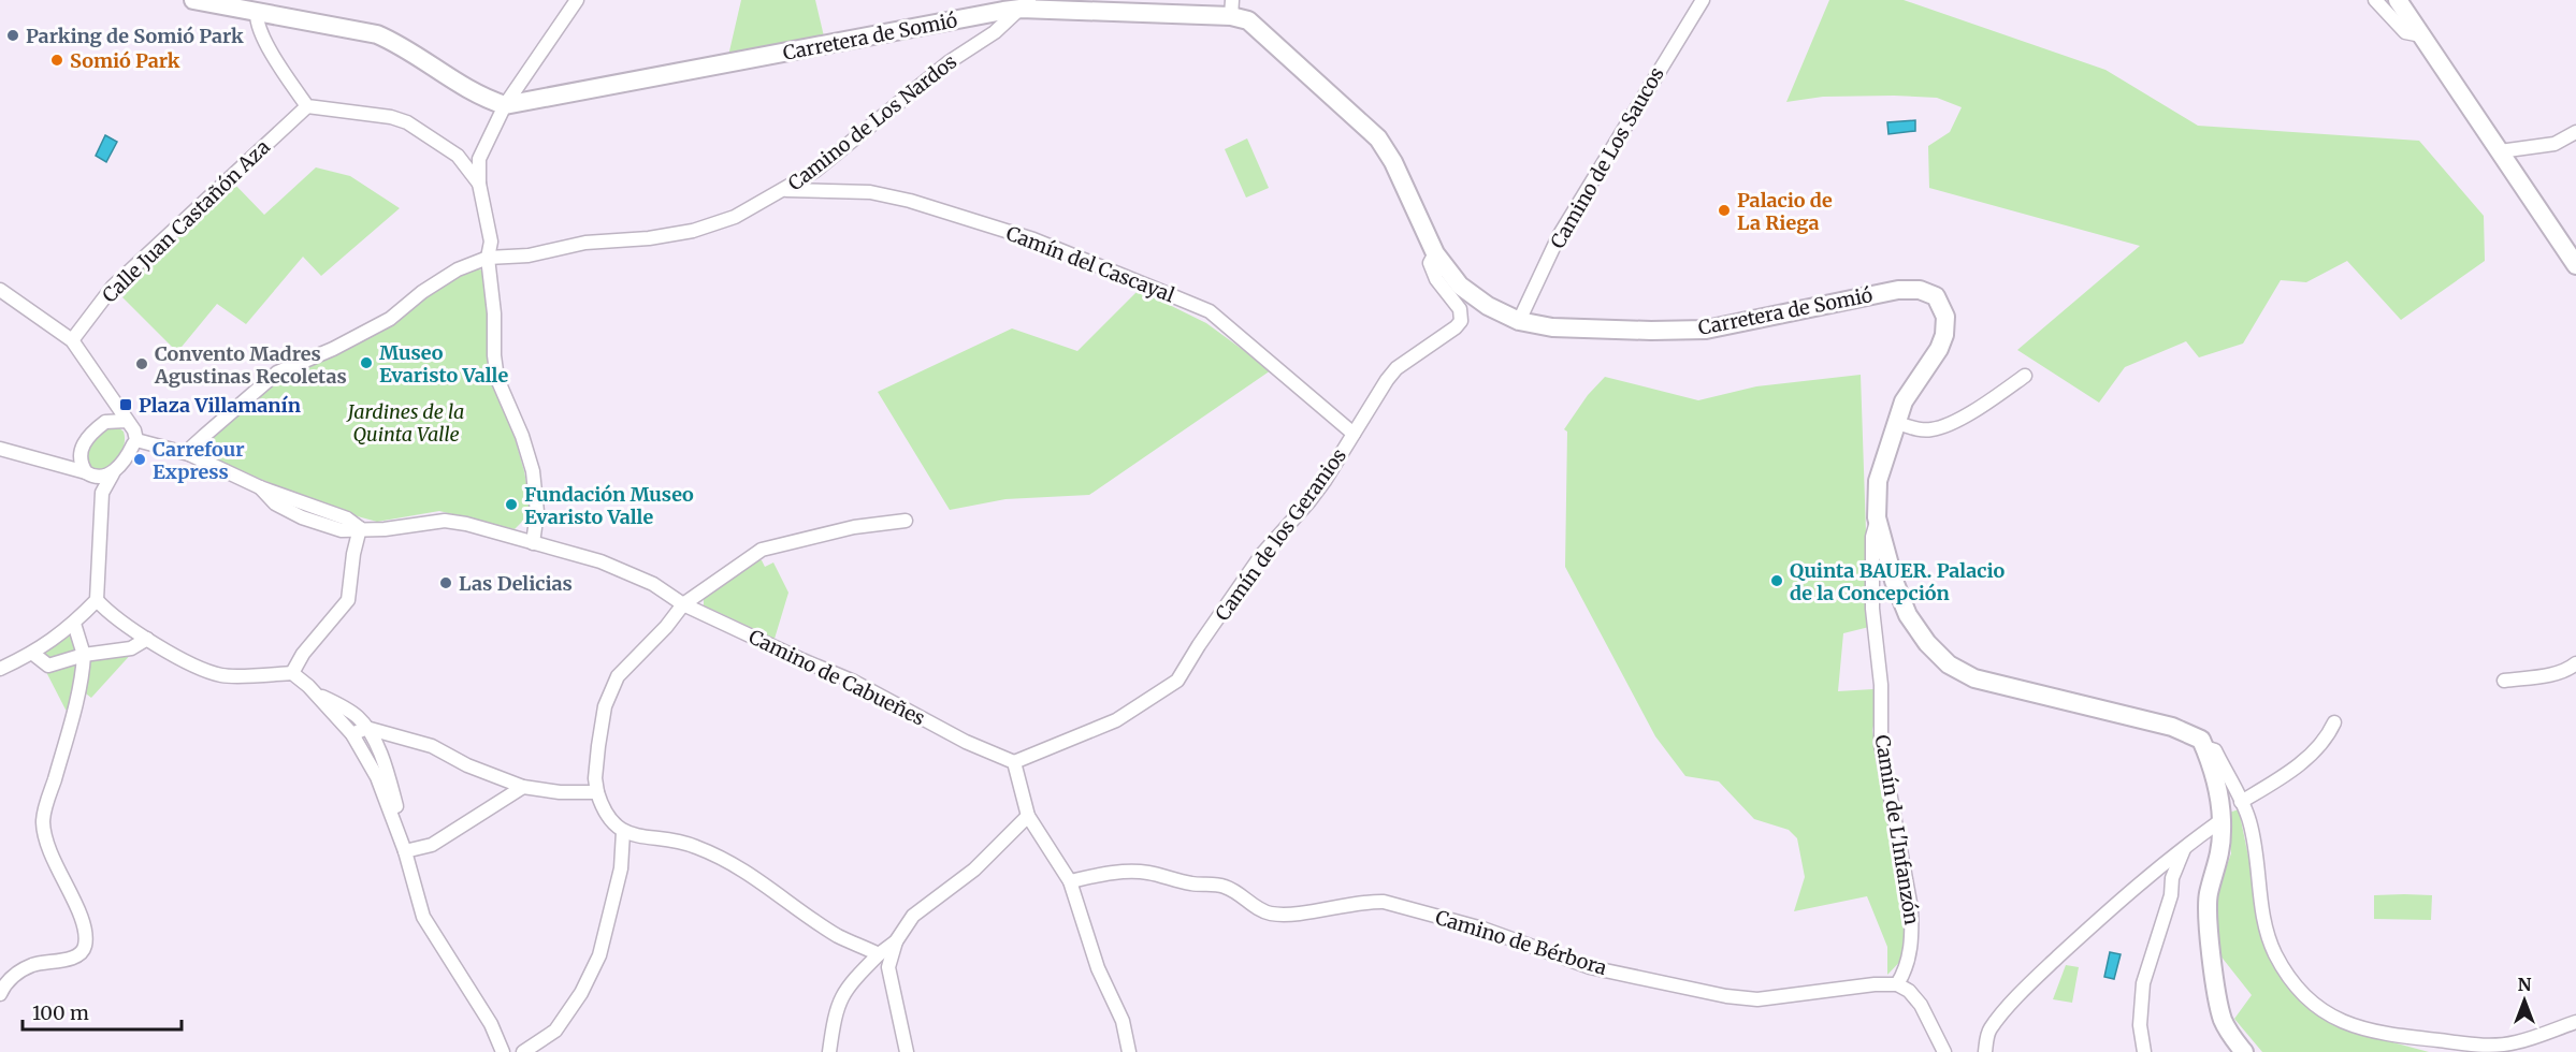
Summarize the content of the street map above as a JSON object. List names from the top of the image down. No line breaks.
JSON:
{"streets":{"street":["Carretera de Somió","Camino de Los Nardos","Camino de Los Saucos","Calle Juan Castañón Aza","Camín del Cascayal","Camín de los Geranios","Camino de Cabueñes","Camín de L'Infanzón","Camino de Bérbora"]},"crossings":[["Carretera de Somió","Camino de Los Nardos"],["Carretera de Somió","Camino de Los Saucos"],["Carretera de Somió","Camín de los Geranios"],["Carretera de Somió","Camín de L'Infanzón"],["Camino de Los Nardos","Camín del Cascayal"],["Camino de Los Nardos","Camino de Cabueñes"],["Camín del Cascayal","Camín de los Geranios"],["Camín de los Geranios","Camino de Cabueñes"],["Camín de L'Infanzón","Camino de Bérbora"]],"parks":["Jardines de la Quinta Valle"],"places":{"other":["Parking de Somió Park","Somió Park","Palacio de La Riega","Museo Evaristo Valle","Convento Madres Agustinas Recoletas","Carrefour Express","Fundación Museo Evaristo Valle","Quinta BAUER. Palacio de la Concepción","Las Delicias"],"transit":["Plaza Villamanín"]},"scale_bar":"100 m","north":"top"}
